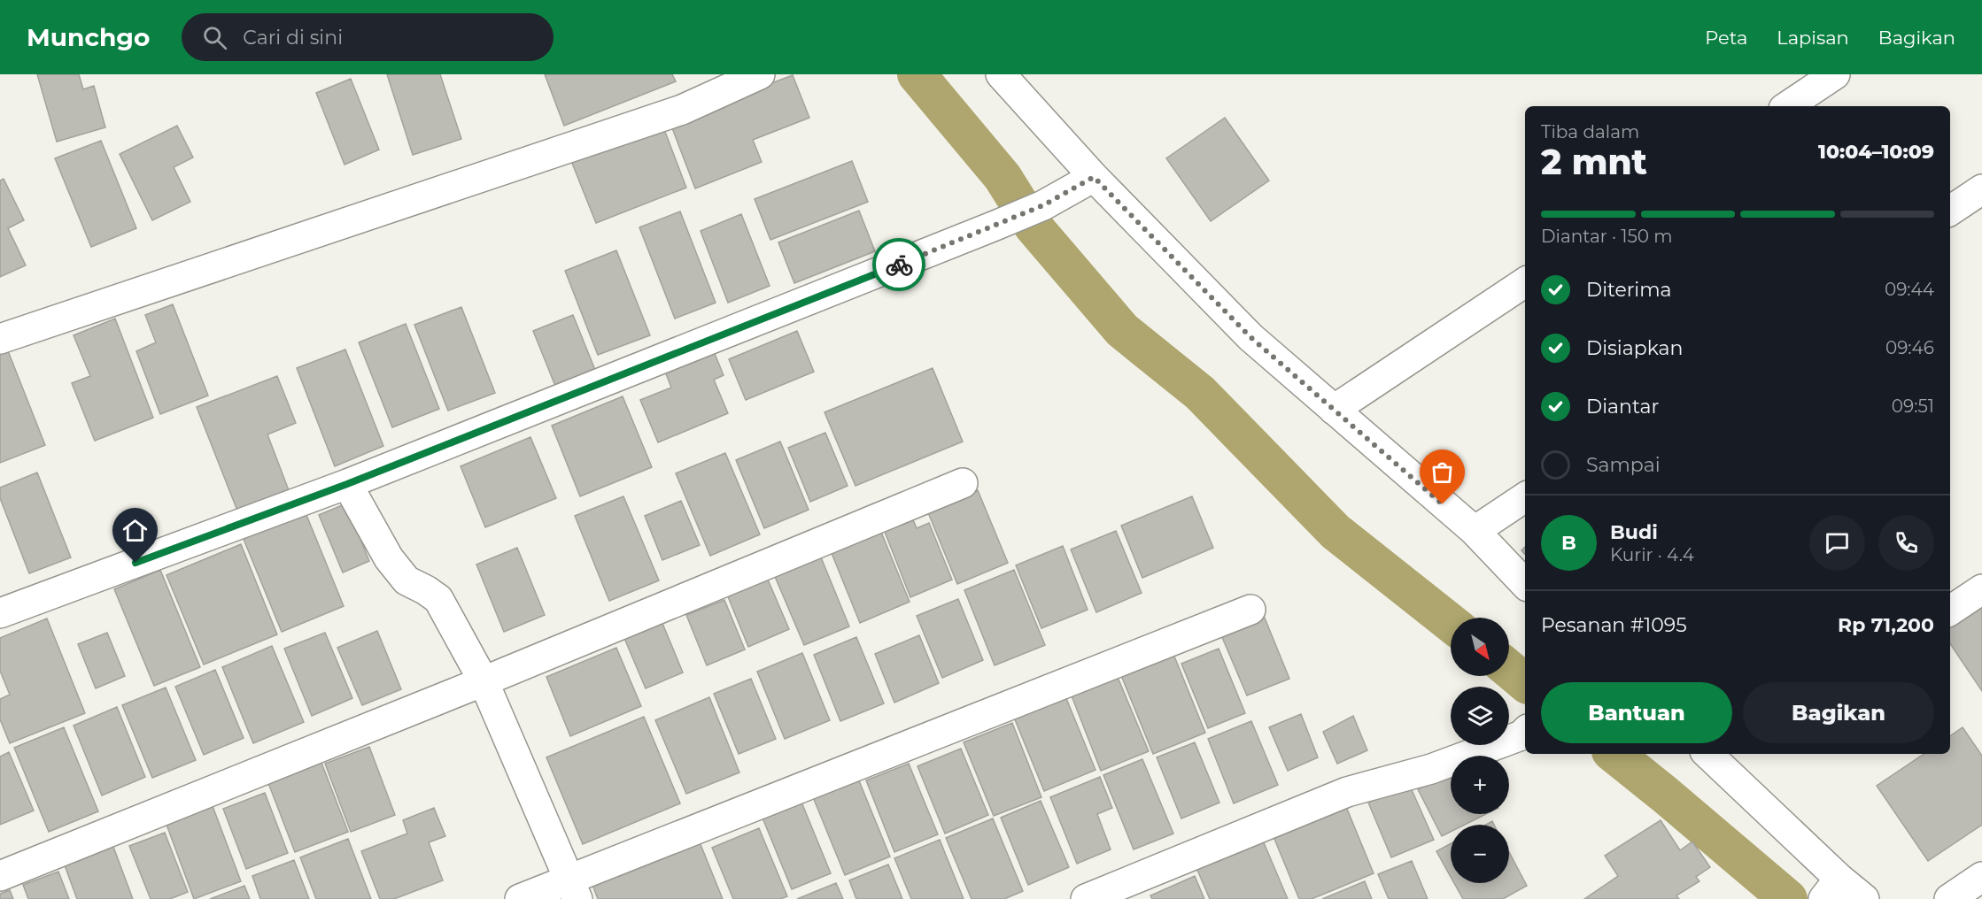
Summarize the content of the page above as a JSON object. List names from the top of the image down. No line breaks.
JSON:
{"north":"bottom right","page":{"header":"Munchgo","search":"Cari di sini","nav":["Peta","Lapisan","Bagikan"],"heading":["2 mnt","Tiba dalam","10:04–10:09"],"panel":["Budi","Kurir · 4.4","Pesanan #1095","Rp 71,200"],"bar":"Diantar · 150 m","list":[["Diterima","09:44"],["Disiapkan","09:46"],["Diantar","09:51"],"Sampai"],"round":"B","map_buttons":["+","−"],"buttons":["Bantuan","Bagikan"]}}
